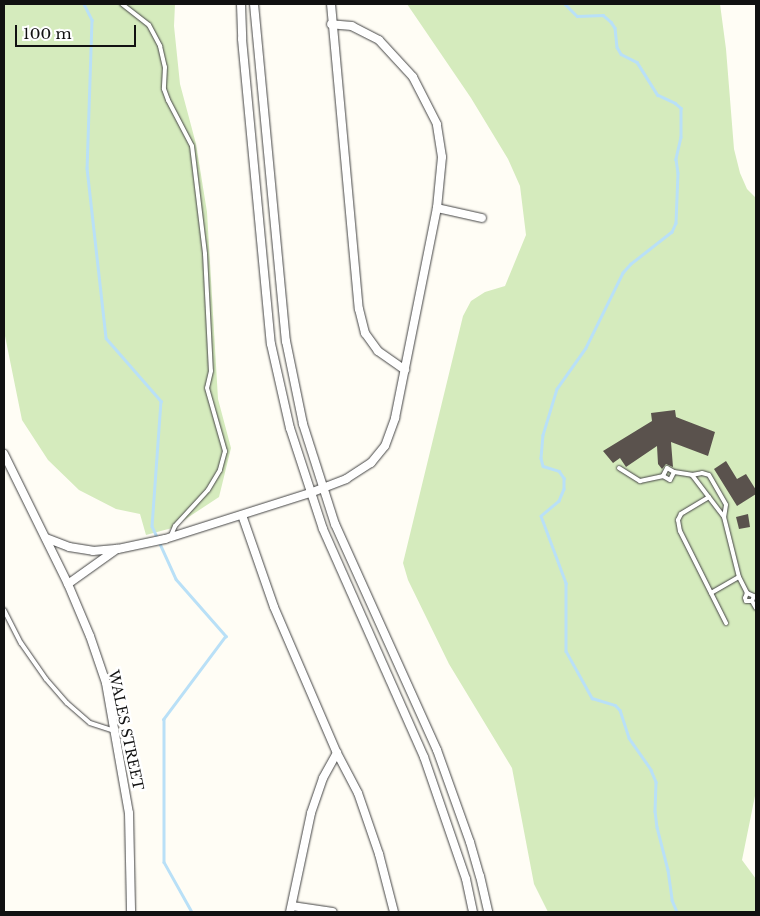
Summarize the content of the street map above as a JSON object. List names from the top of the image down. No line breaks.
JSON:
{"streets":{"street":["WALES STREET"]},"scale_bar":"100 m"}
